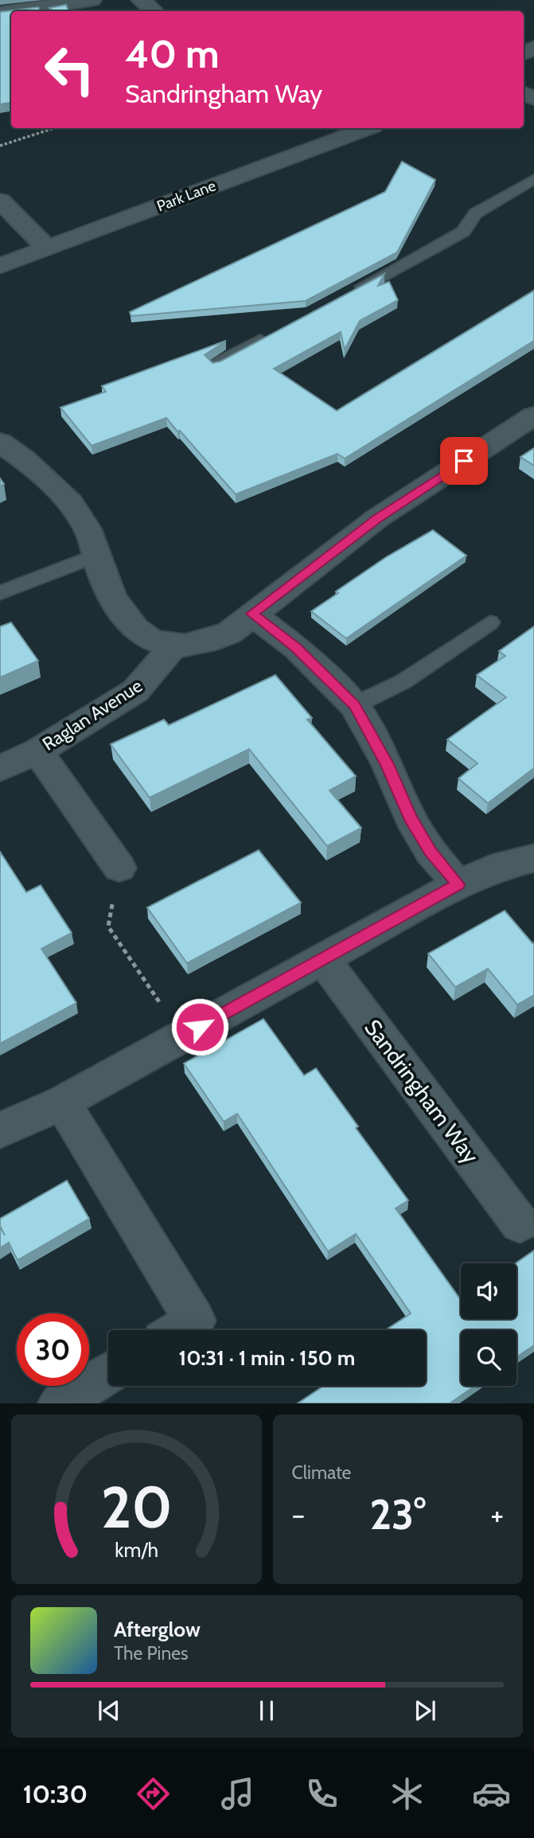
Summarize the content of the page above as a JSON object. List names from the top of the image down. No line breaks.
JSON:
{"streets":{"street":["Park Lane","Raglan Avenue","Sandringham Way"]},"page":{"turn":["40 m","Sandringham Way"],"limit":"30","trip":"10:31 · 1 min · 150 m","tile":"Climate","heat":["−","23°","+"],"song":["Afterglow","The Pines"],"tabs":"10:30","gauge":["20","km/h"]}}
